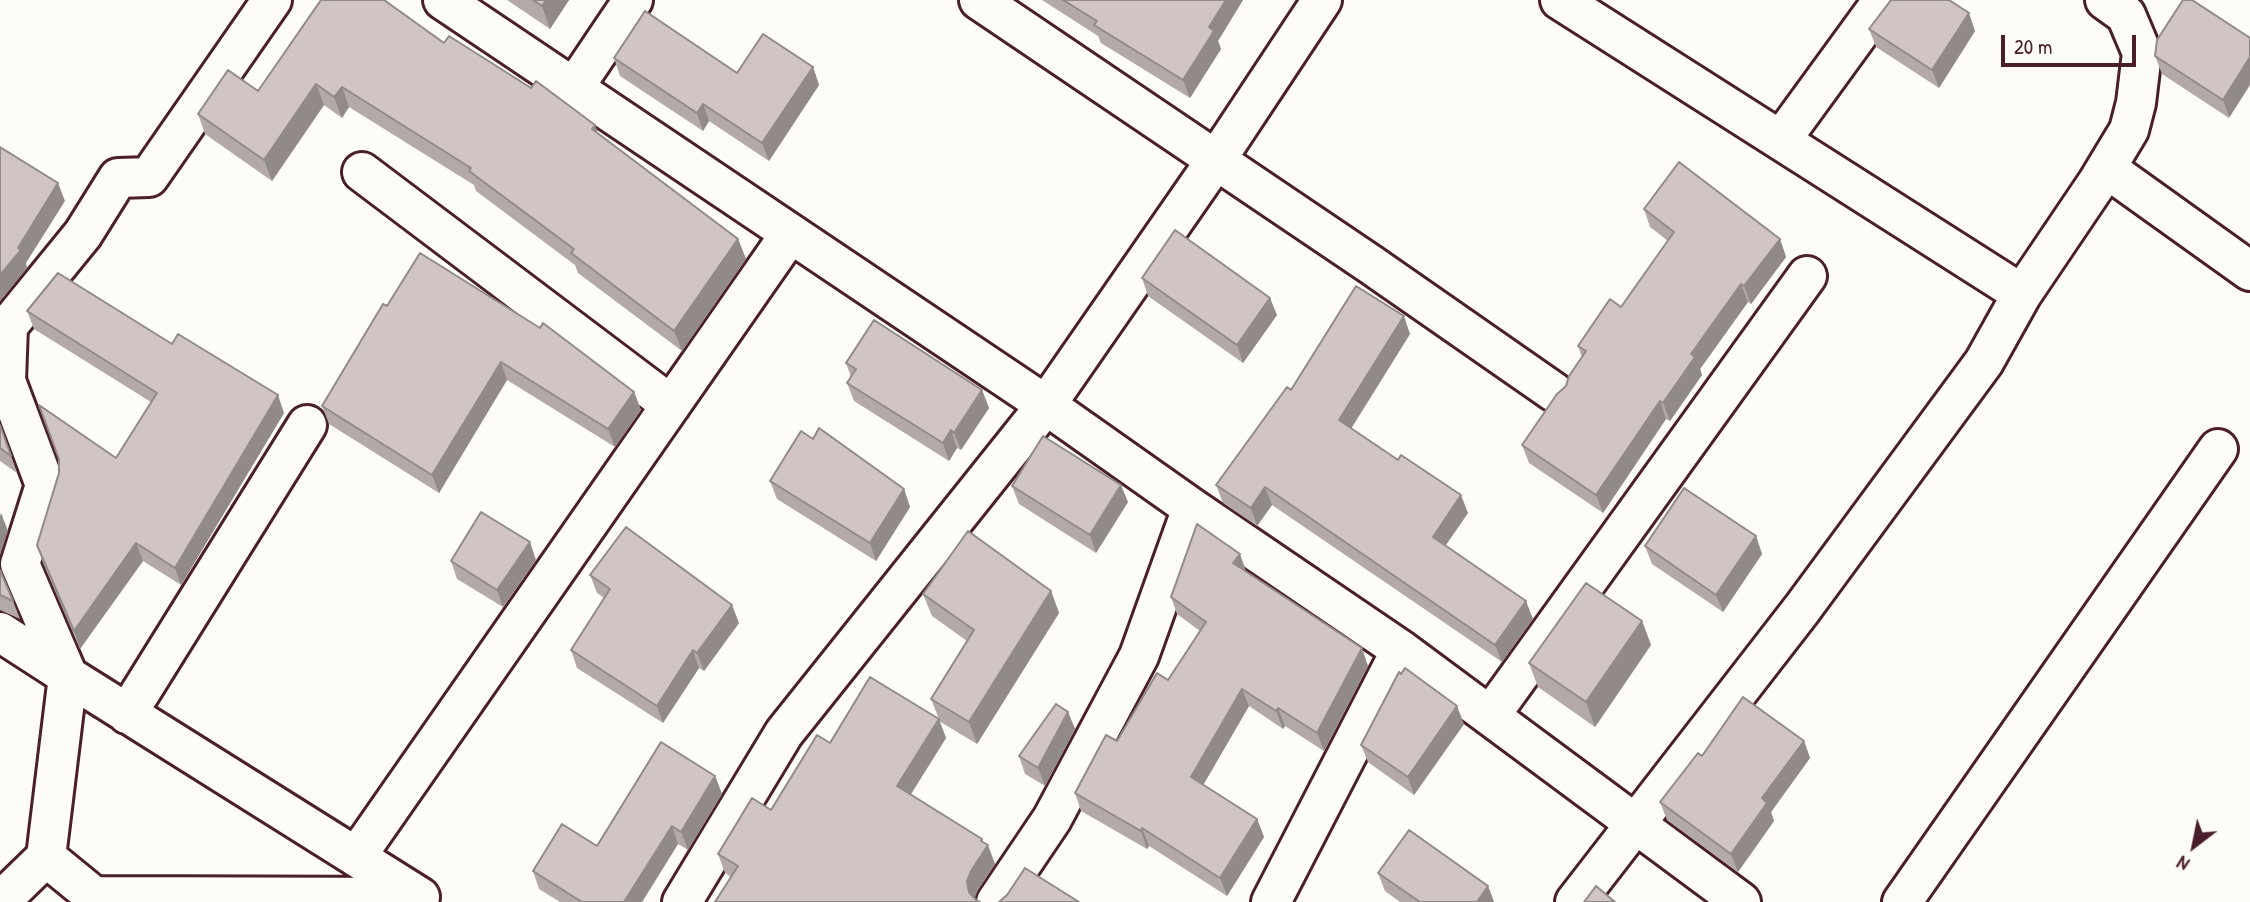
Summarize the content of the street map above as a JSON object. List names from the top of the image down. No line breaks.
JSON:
{"scale_bar":"20 m","north":"bottom left"}
